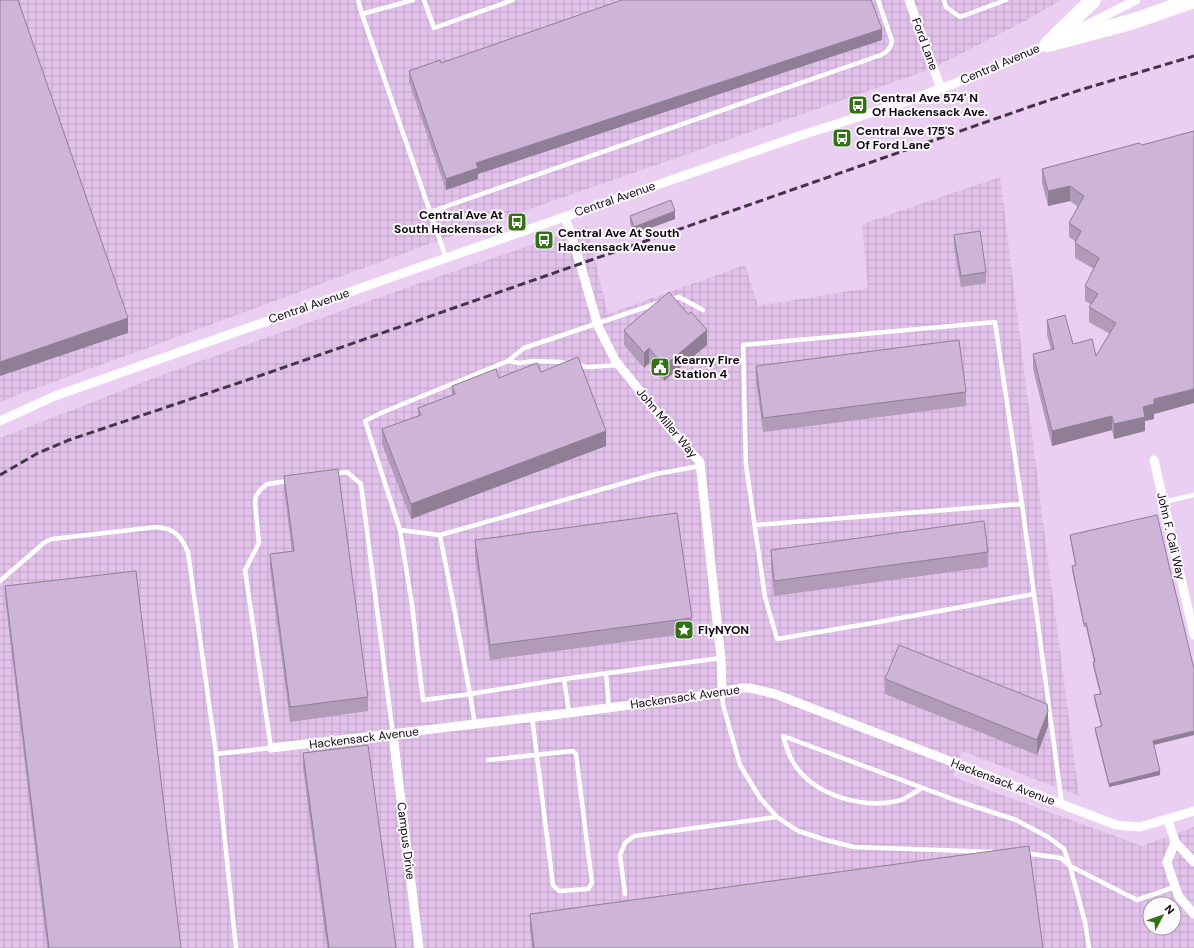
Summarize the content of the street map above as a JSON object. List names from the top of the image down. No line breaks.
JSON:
{"streets":{"street":["Ford Lane","Central Avenue","John Miller Way","John F. Cali Way","Hackensack Avenue","Campus Drive"]},"crossings":[["Ford Lane","Central Avenue"],["Central Avenue","John Miller Way"],["John Miller Way","Hackensack Avenue"],["Hackensack Avenue","Campus Drive"]],"places":{"bus stop":["Central Ave 574' N Of Hackensack Ave.","Central Ave 175'S Of Ford Lane","Central Ave At South Hackensack","Central Ave At South Hackensack Avenue"],"public building":["Kearny Fire Station 4"],"place":["FlyNYON"]},"north":"top right"}
